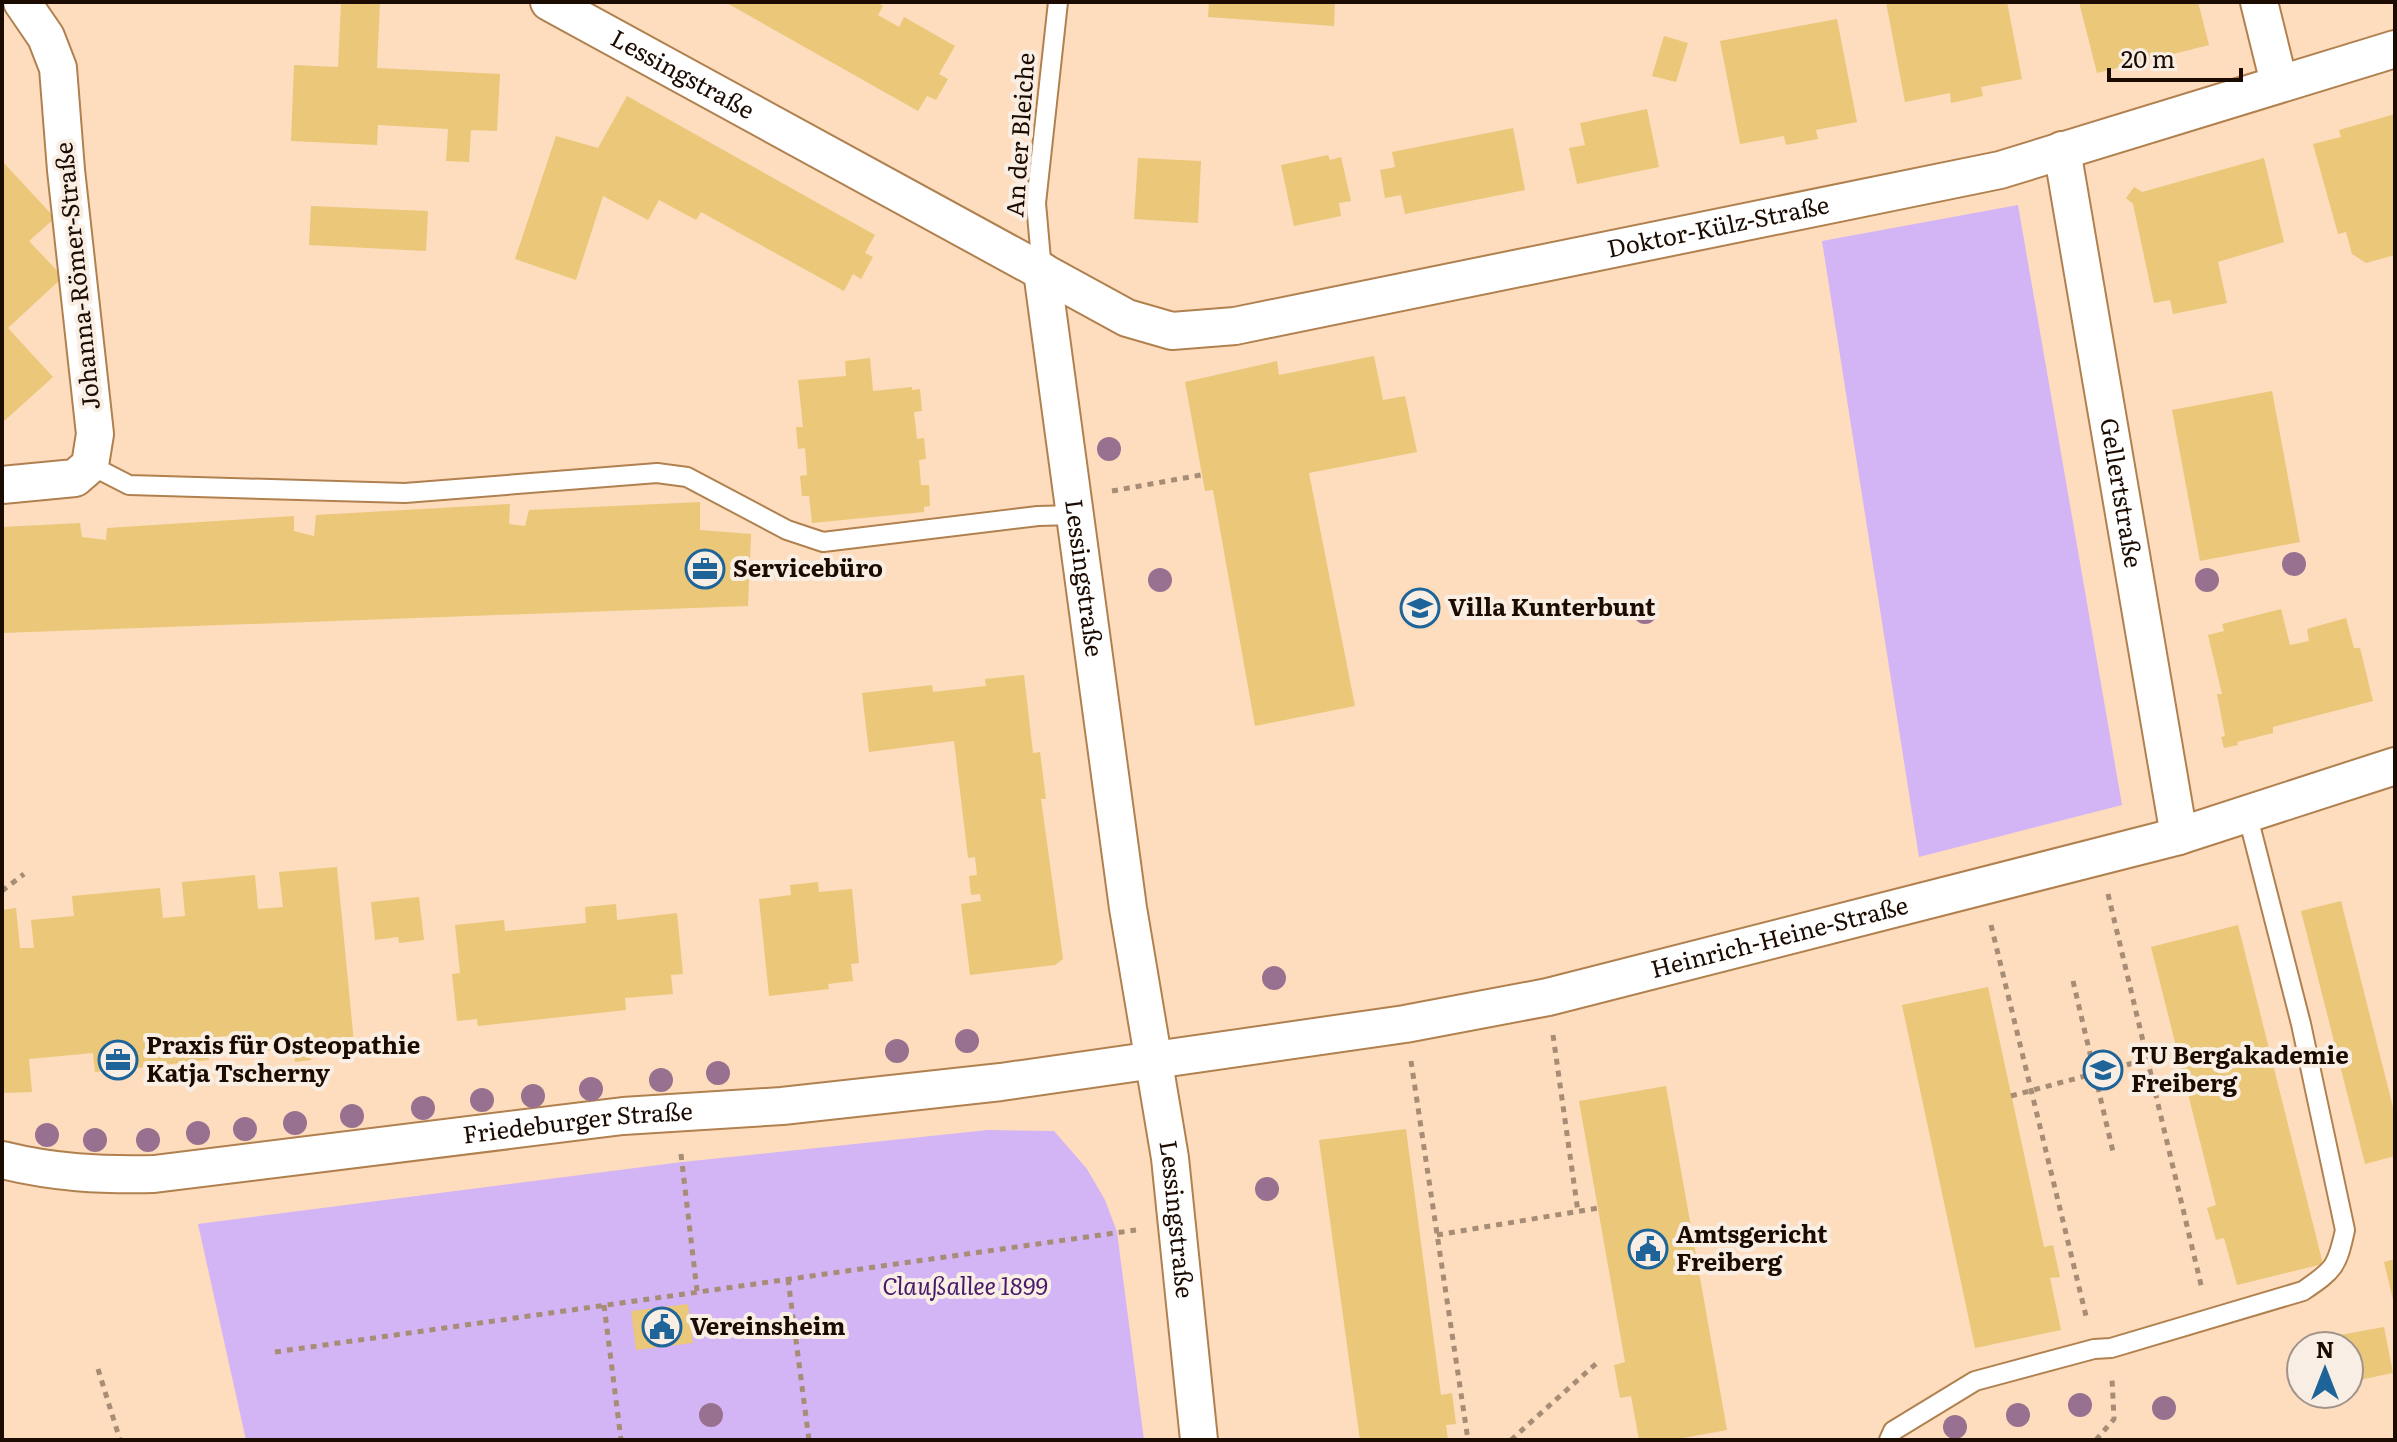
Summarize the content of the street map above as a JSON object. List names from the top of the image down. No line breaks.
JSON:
{"streets":{"street":["Lessingstraße","Doktor-Külz-Straße","Johanna-Römer-Straße","Gellertstraße","Heinrich-Heine-Straße","Friedeburger Straße"],"lane":["An der Bleiche"]},"crossings":[["Lessingstraße","An der Bleiche"],["Lessingstraße","Doktor-Külz-Straße"],["Lessingstraße","Heinrich-Heine-Straße"],["Lessingstraße","Friedeburger Straße"],["An der Bleiche","Doktor-Külz-Straße"],["Doktor-Külz-Straße","Gellertstraße"],["Gellertstraße","Heinrich-Heine-Straße"],["Heinrich-Heine-Straße","Friedeburger Straße"]],"parks":["Claußallee 1899"],"places":{"office":["Servicebüro","Praxis für Osteopathie Katja Tscherny"],"school or university":["Villa Kunterbunt","TU Bergakademie Freiberg"],"public building":["Amtsgericht Freiberg","Vereinsheim"]},"scale_bar":"20 m","north":"top"}
